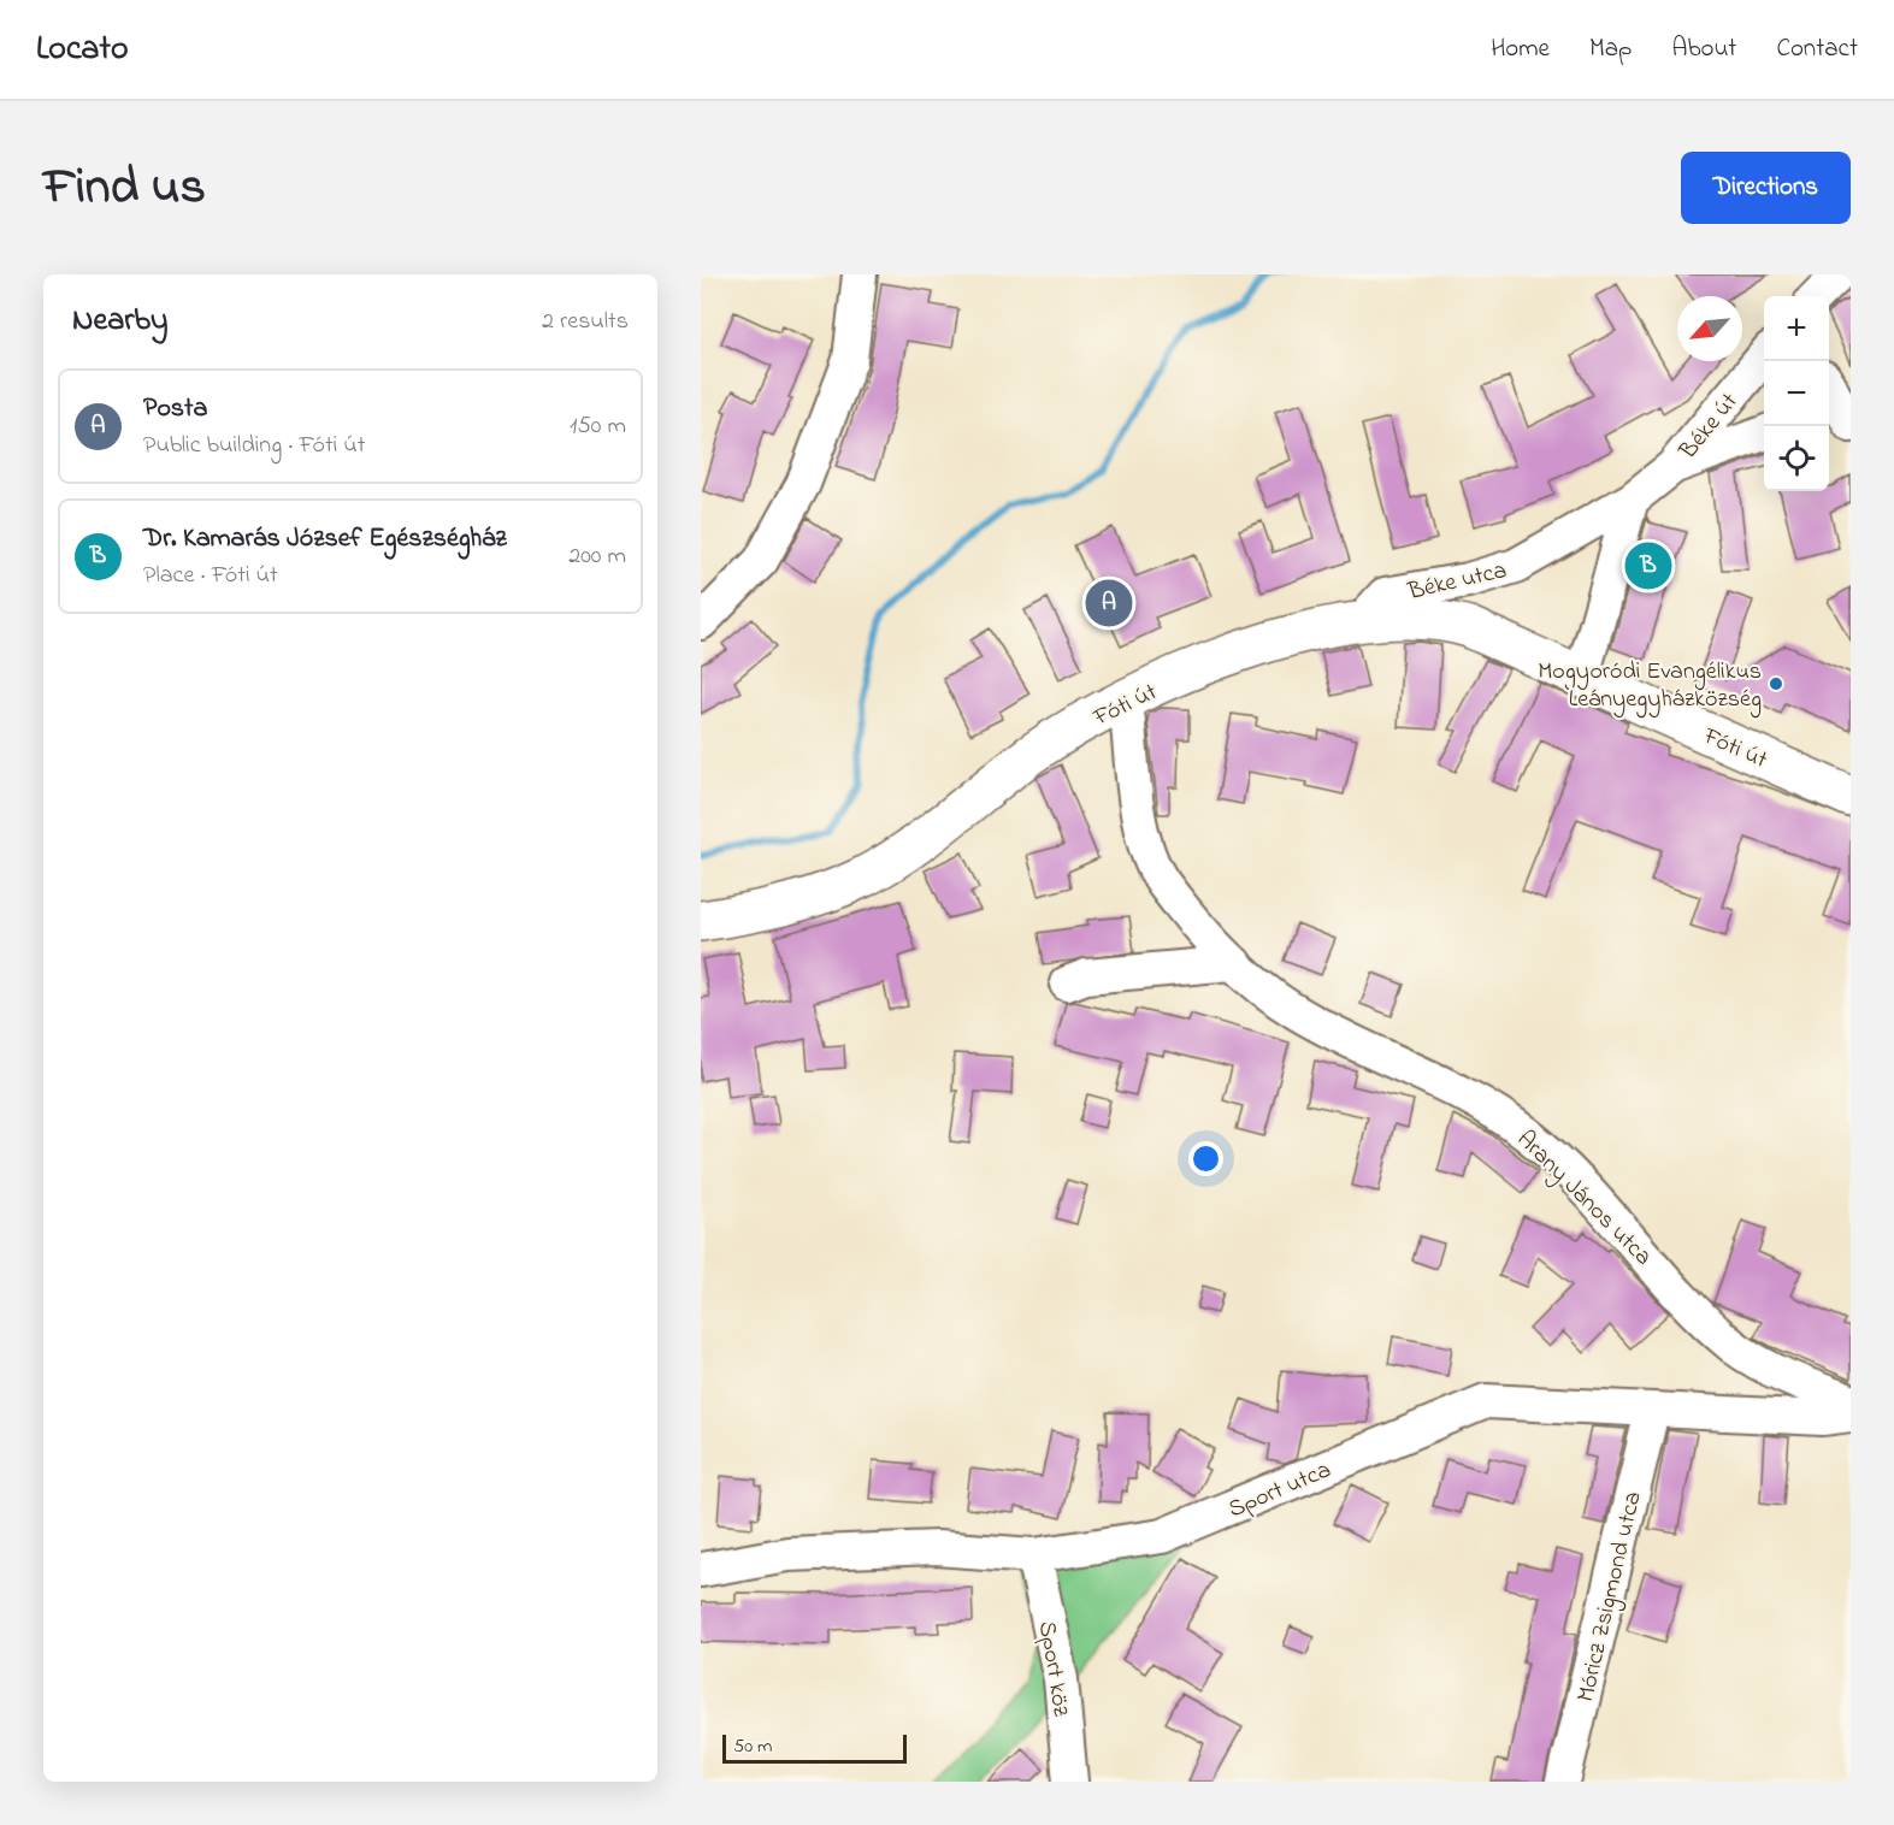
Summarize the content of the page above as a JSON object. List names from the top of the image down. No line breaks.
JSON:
{"streets":{"main road":["Fóti út"],"street":["Béke út","Béke utca","Arany János utca","Sport utca","Móricz Zsigmond utca","Sport köz"]},"crossings":[["Béke út","Béke utca"],["Béke utca","Fóti út"],["Fóti út","Arany János utca"],["Sport utca","Móricz Zsigmond utca"],["Sport utca","Sport köz"]],"places":["Mogyoródi Evangélikus Leányegyházközség"],"scale_bar":"50 m","north":"bottom left","page":{"header":"Locato","nav":["Home","Map","About","Contact"],"title":"Find us","buttons":"Directions","heading":["Nearby","2 results"],"map_buttons":["+","−"],"list":[{"mark":"A","name":"Posta","note":"Public building · Fóti út","value":"150 m"},{"mark":"B","name":"Dr. Kamarás József Egészségház","note":"Place · Fóti út","value":"200 m"}],"pins":["B","A"],"scale":"50 m"}}
